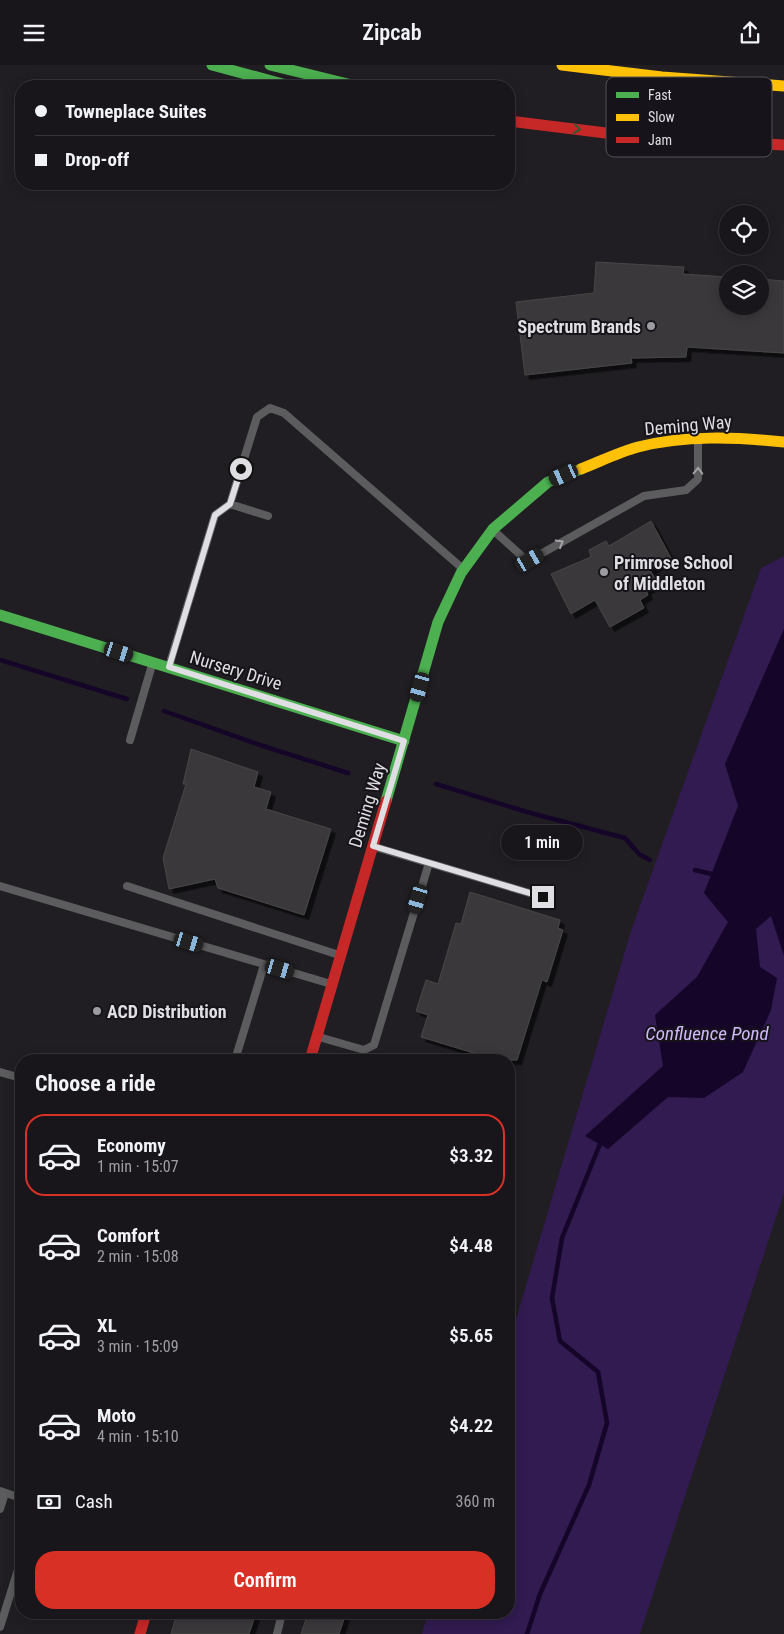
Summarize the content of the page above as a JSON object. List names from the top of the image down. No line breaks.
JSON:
{"streets":{"main road":["Deming Way","Nursery Drive"]},"crossings":[["Deming Way","Nursery Drive"]],"water":["Confluence Pond"],"places":["Spectrum Brands","Primrose School of Middleton","ACD Distribution"],"legend":["Fast","Slow","Jam"],"page":{"header":"Zipcab","banner":["Towneplace Suites","Drop-off"],"bubble":"1 min","heading":"Choose a ride","list":[{"name":"Economy","note":"1 min · 15:07","value":"$3.32"},{"name":"Comfort","note":"2 min · 15:08","value":"$4.48"},{"name":"XL","note":"3 min · 15:09","value":"$5.65"},{"name":"Moto","note":"4 min · 15:10","value":"$4.22"}],"pay":["Cash","360 m"],"buttons":"Confirm"}}
